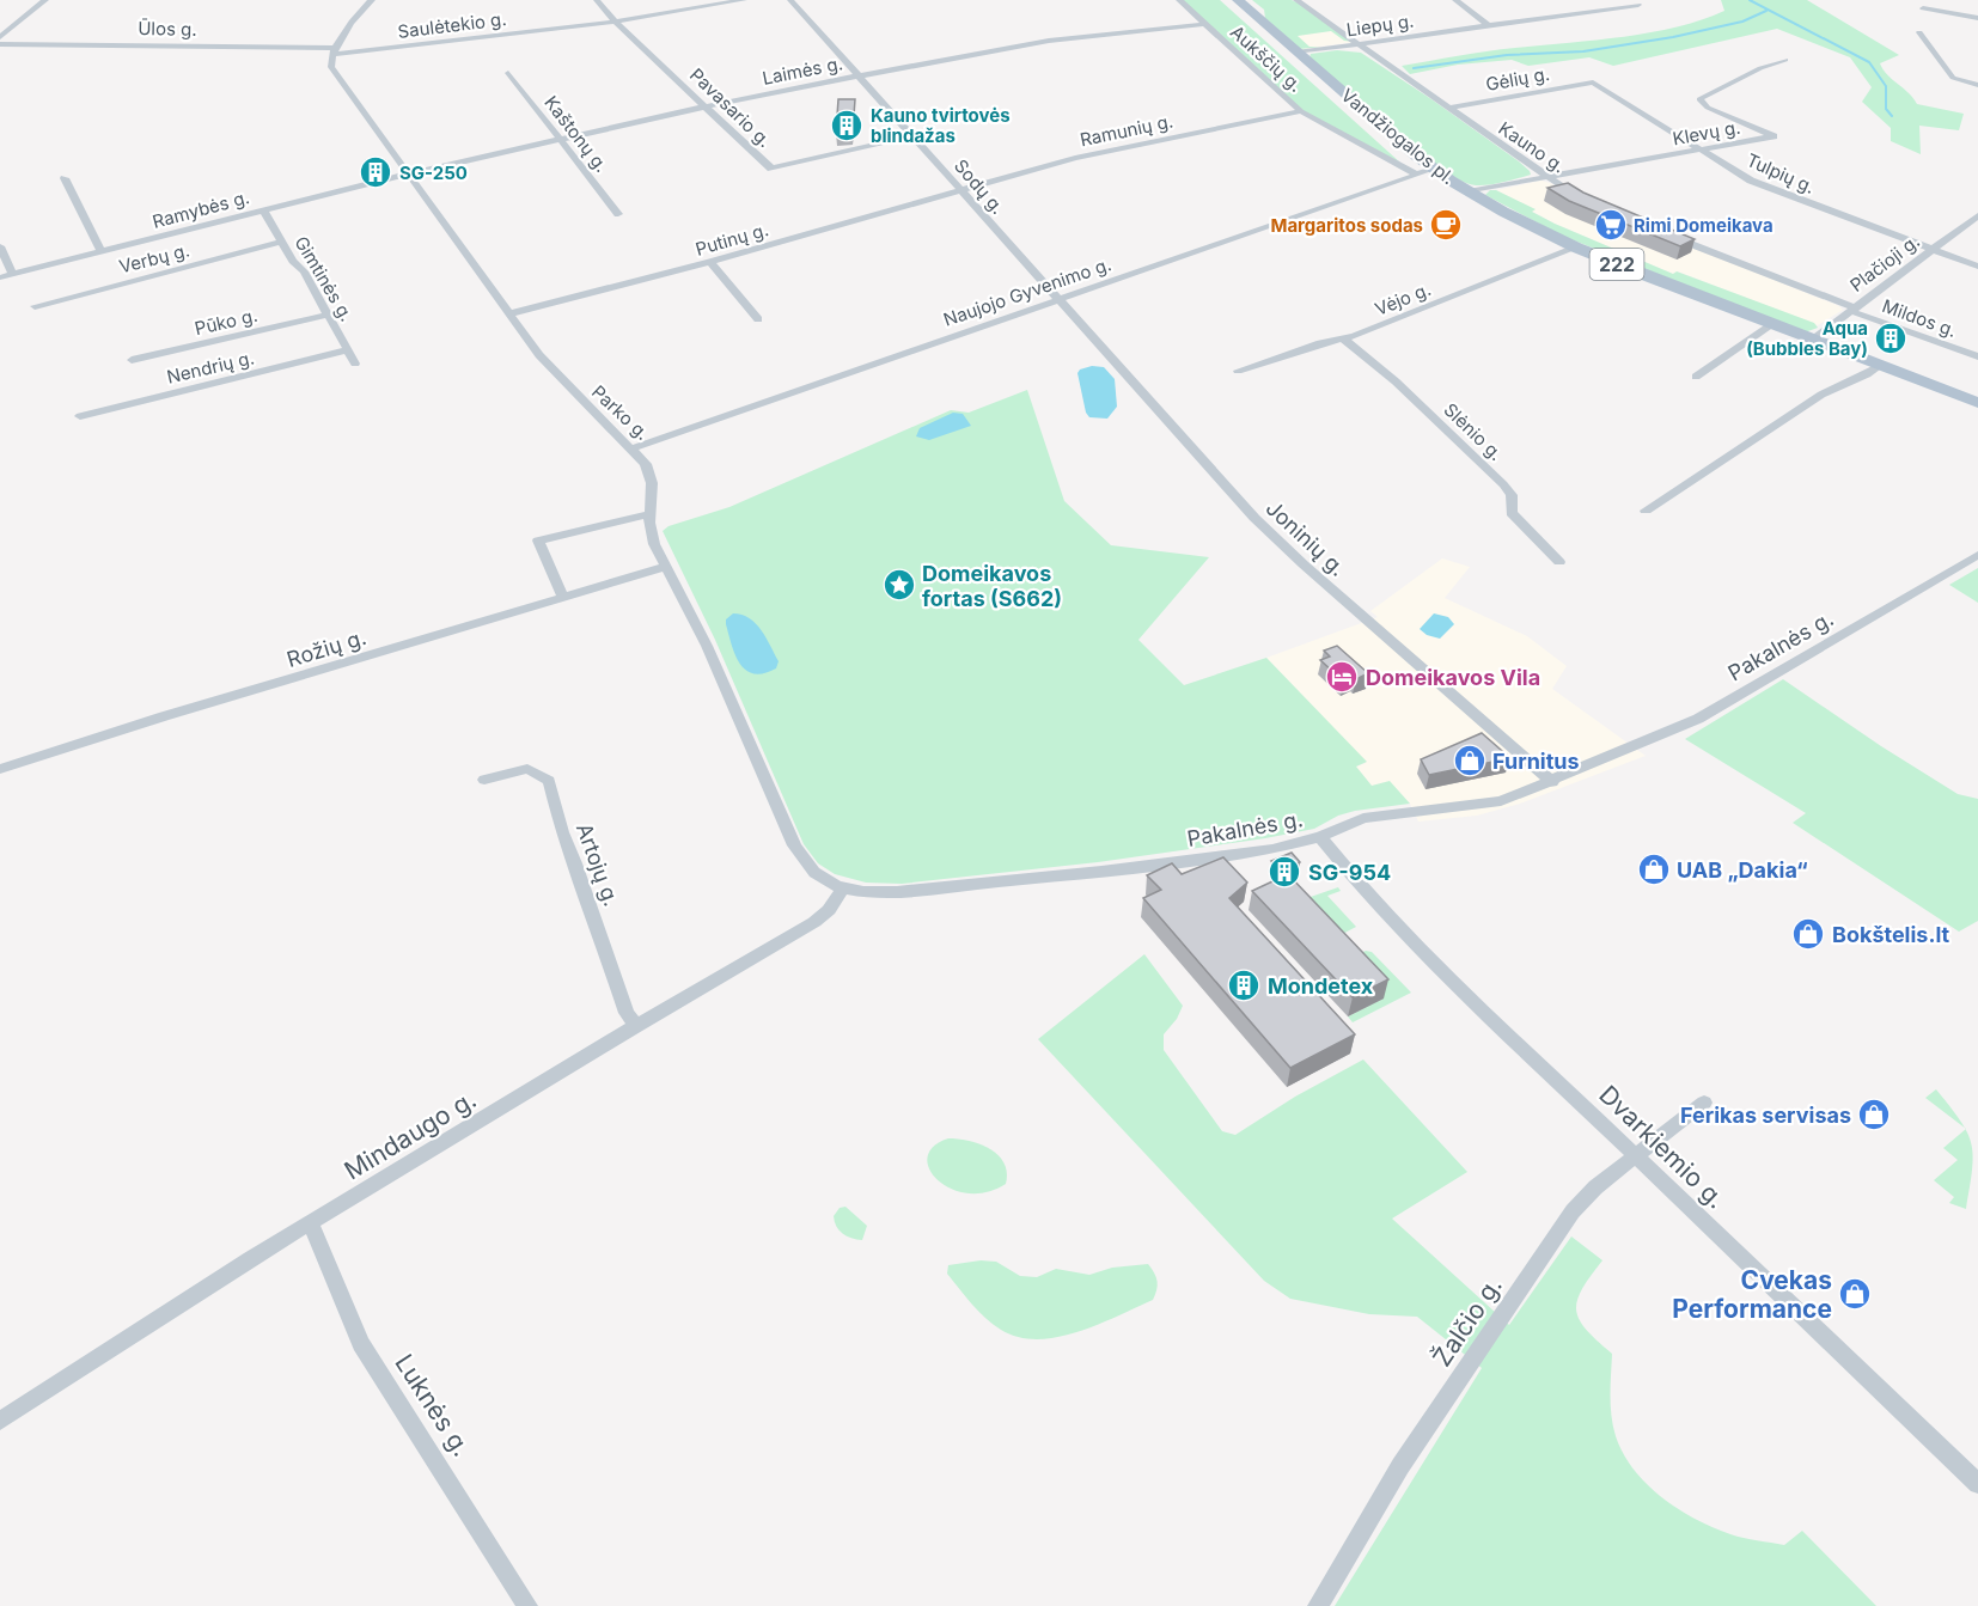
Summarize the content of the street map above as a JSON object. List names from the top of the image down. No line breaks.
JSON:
{"streets":{"main road":["Vandžiogalos pl.","222"],"street":["Saulėtekio g.","Liepų g.","Ūlos g.","Aukščių g.","Laimės g.","Gėlių g.","Pavasario g.","Ramunių g.","Klevų g.","Kaštonų g.","Kauno g.","Tulpių g.","Sodų g.","Ramybės g.","Putinų g.","Verbų g.","Plačioji g.","Gimtinės g.","Naujojo Gyvenimo g.","Vėjo g.","Mildos g.","Pūko g.","Nendrių g.","Parko g.","Slėnio g.","Joninių g.","Pakalnės g.","Rožių g.","Artojų g.","Mindaugo g.","Dvarkiemio g.","Žalčio g.","Luknės g."]},"crossings":[["Saulėtekio g.","Ūlos g."],["Saulėtekio g.","Pavasario g."],["Saulėtekio g.","Parko g."],["Liepų g.","Vandžiogalos pl."],["Liepų g.","Kauno g."],["Ūlos g.","Parko g."],["Aukščių g.","Laimės g."],["Aukščių g.","Ramunių g."],["Aukščių g.","Naujojo Gyvenimo g."],["Laimės g.","Pavasario g."],["Laimės g.","Kaštonų g."],["Laimės g.","Sodų g."],["Laimės g.","Ramybės g."],["Laimės g.","Parko g."],["Gėlių g.","Kauno g."],["Gėlių g.","Tulpių g."],["Pavasario g.","Sodų g."],["Ramunių g.","Sodų g."],["Ramunių g.","Putinų g."],["Klevų g.","Vandžiogalos pl."],["Klevų g.","Kauno g."],["Klevų g.","Tulpių g."],["Vandžiogalos pl.","Plačioji g."],["Vandžiogalos pl.","Naujojo Gyvenimo g."],["Vandžiogalos pl.","Vėjo g."],["Tulpių g.","Plačioji g."],["Sodų g.","Putinų g."],["Sodų g.","Naujojo Gyvenimo g."],["Sodų g.","Joninių g."],["Ramybės g.","Gimtinės g."],["Ramybės g.","Parko g."],["Putinų g.","Parko g."],["Verbų g.","Gimtinės g."],["Plačioji g.","Mildos g."],["Gimtinės g.","Pūko g."],["Gimtinės g.","Nendrių g."],["Naujojo Gyvenimo g.","Parko g."],["Naujojo Gyvenimo g.","Joninių g."],["Vėjo g.","Slėnio g."],["Parko g.","Pakalnės g."],["Parko g.","Rožių g."],["Parko g.","Mindaugo g."],["Joninių g.","Pakalnės g."],["Pakalnės g.","Mindaugo g."],["Pakalnės g.","Dvarkiemio g."],["Artojų g.","Mindaugo g."],["Mindaugo g.","Luknės g."],["Dvarkiemio g.","Žalčio g."]],"places":{"building":["Kauno tvirtovės blindažas","SG-250","Aqua (Bubbles Bay)","SG-954","Mondetex"],"cafe":["Margaritos sodas"],"supermarket":["Rimi Domeikava"],"place":["Domeikavos fortas (S662)"],"hotel":["Domeikavos Vila"],"shop":["Furnitus","UAB „Dakia“","Bokštelis.lt","Ferikas servisas","Cvekas Performance"]}}
